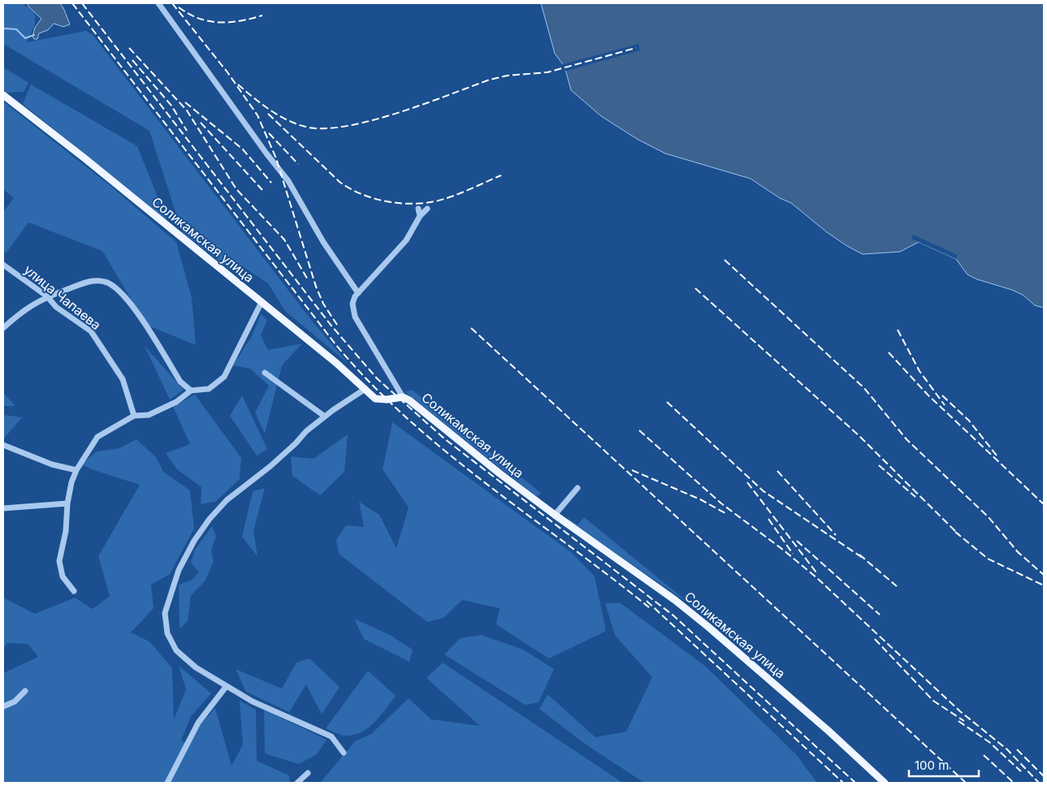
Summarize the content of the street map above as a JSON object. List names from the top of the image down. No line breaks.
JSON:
{"streets":{"main road":["Соликамская улица"],"street":["улица Чапаева"]},"scale_bar":"100 m"}
